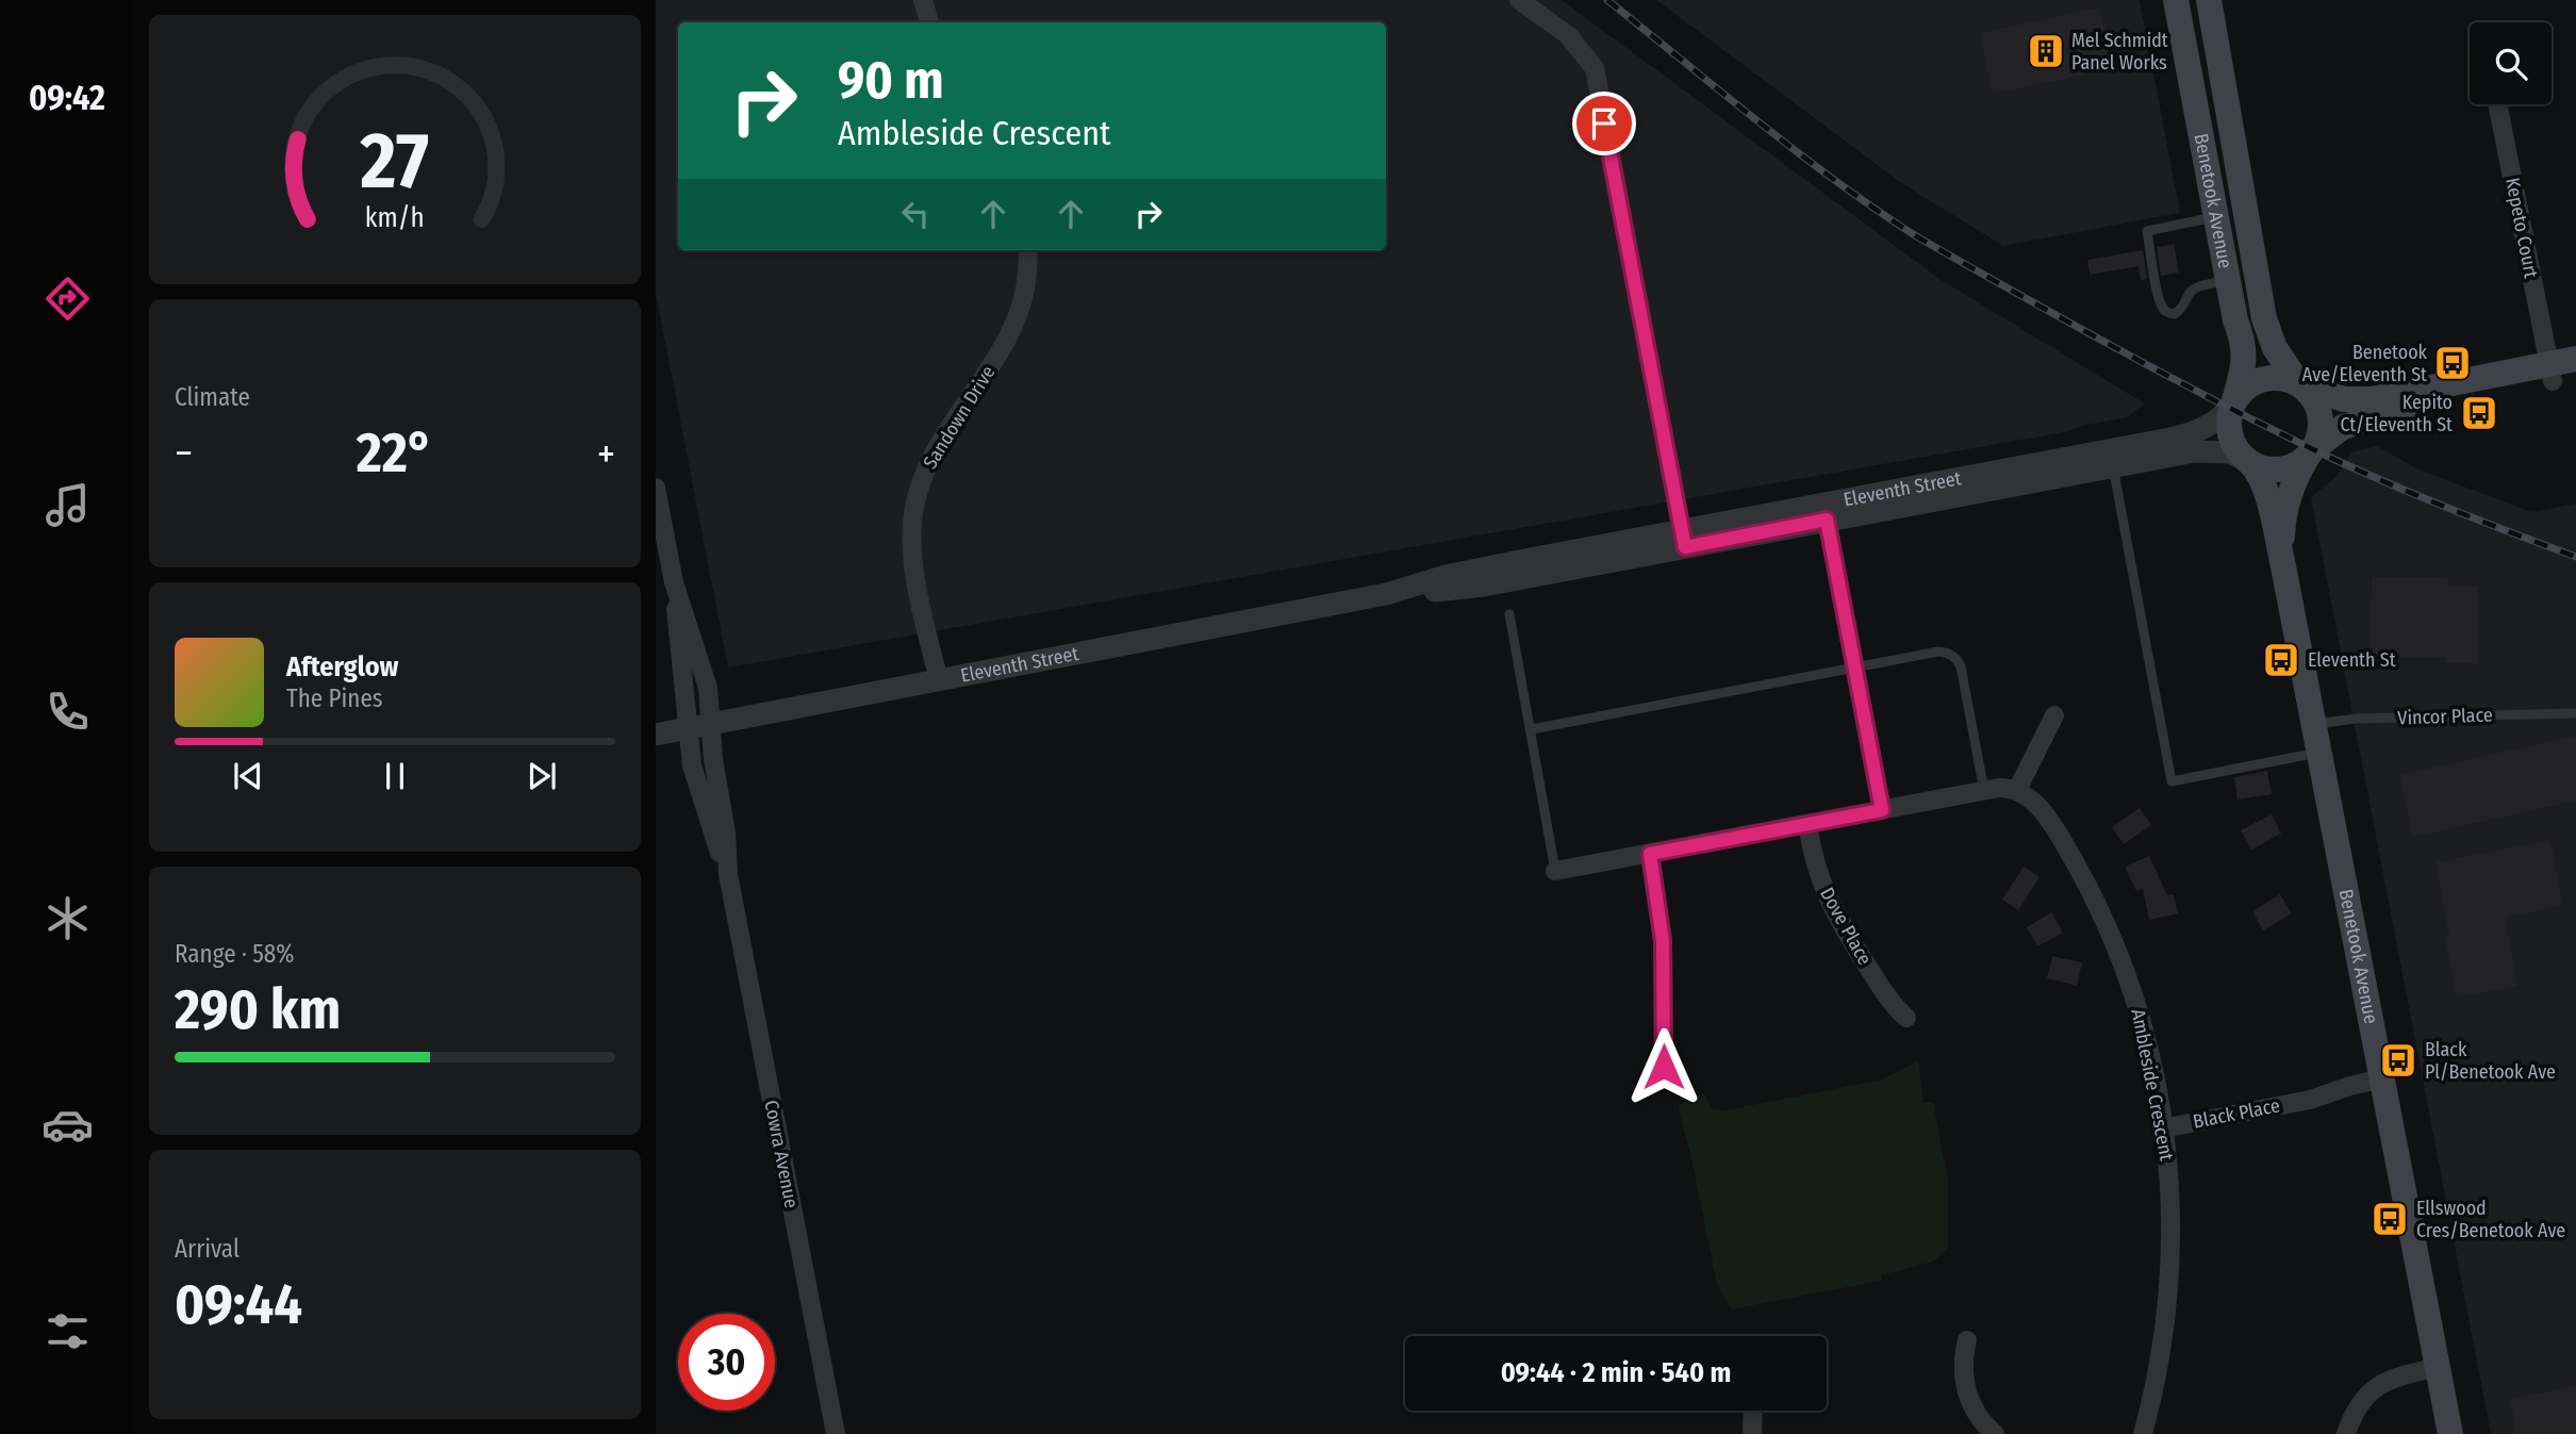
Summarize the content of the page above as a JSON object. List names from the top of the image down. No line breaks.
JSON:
{"streets":{"main road":["Benetook Avenue"],"street":["Kepeto Court","Sandown Drive","Eleventh Street","Dove Place","Ambleside Crescent","Black Place","Cowra Avenue"],"lane":["Vincor Place"]},"crossings":[["Benetook Avenue","Eleventh Street"],["Benetook Avenue","Vincor Place"],["Benetook Avenue","Black Place"],["Sandown Drive","Eleventh Street"],["Eleventh Street","Cowra Avenue"],["Ambleside Crescent","Black Place"]],"places":{"building":["Mel Schmidt Panel Works"],"bus stop":["Benetook Ave/Eleventh St","Kepito Ct/Eleventh St","Eleventh St","Black Pl/Benetook Ave","Ellswood Cres/Benetook Ave"]},"page":{"tabs":"09:42","turn":["90 m","Ambleside Crescent"],"tile":["Climate",["Range · 58%","290 km"],["Arrival","09:44"]],"heat":["−","22°","+"],"song":["Afterglow","The Pines"],"limit":"30","trip":"09:44 · 2 min · 540 m","gauge":["27","km/h"]}}
